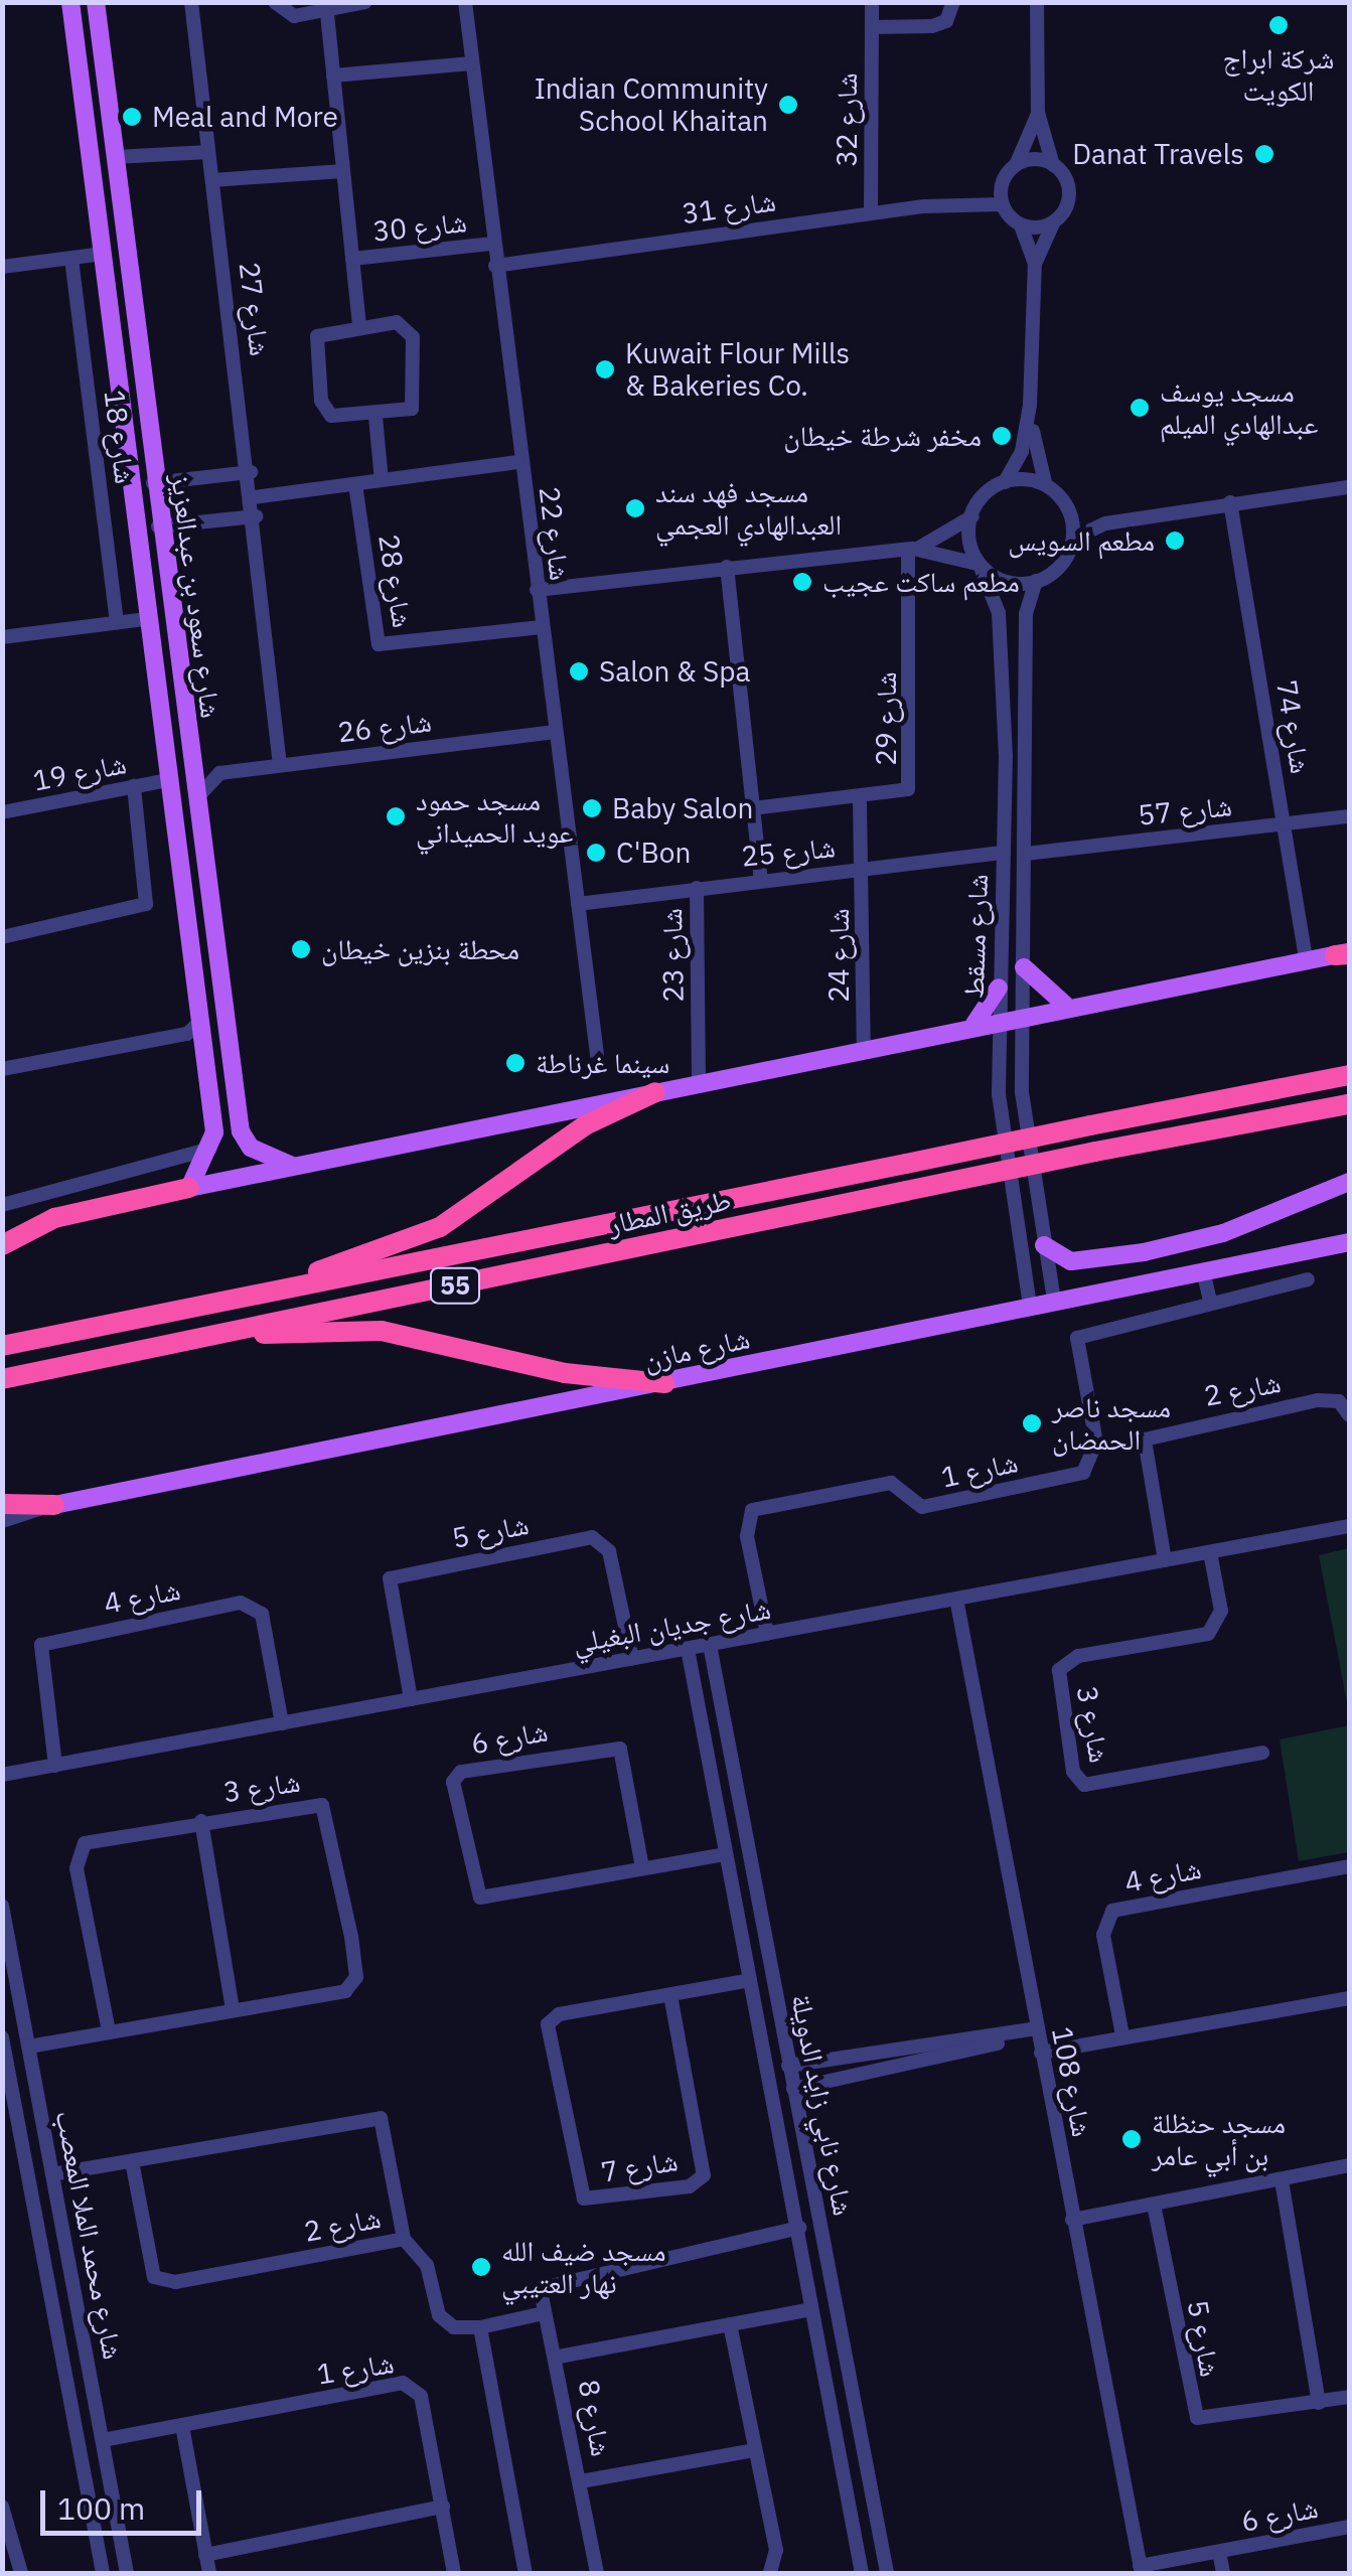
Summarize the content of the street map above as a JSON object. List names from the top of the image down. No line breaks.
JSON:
{"streets":{"highway":["طريق المطار","55"],"main road":["شارع سعود بن عبدالعزيز","شارع مازن"],"street":["شارع 32","شارع 31","شارع 30","شارع 27","شارع 18","شارع 22","شارع 28","شارع 29","شارع 26","شارع 74","شارع 19","شارع 57","شارع 25","شارع مسقط","شارع 23","شارع 24","شارع 2","شارع 1","شارع 5","شارع 4","شارع جديان البغيلي","شارع 3","شارع 6","شارع 108","شارع نابي زايد الدويلة","شارع 7","شارع محمد الملا المعصب","شارع 8"]},"crossings":[["شارع 32","شارع 31"],["شارع 31","شارع 22"],["شارع 30","شارع 22"],["شارع 27","شارع 26"],["شارع 22","شارع 28"],["شارع 22","شارع 26"],["شارع 22","شارع 25"],["شارع سعود بن عبدالعزيز","شارع 19"],["شارع 29","شارع 24"],["شارع 74","شارع 57"],["شارع 57","شارع مسقط"],["شارع 25","شارع مسقط"],["شارع 25","شارع 23"],["شارع 25","شارع 24"],["شارع مسقط","شارع مازن"],["شارع 2","شارع جديان البغيلي"],["شارع 2","شارع محمد الملا المعصب"],["شارع 1","شارع جديان البغيلي"],["شارع 1","شارع محمد الملا المعصب"],["شارع 5","شارع جديان البغيلي"],["شارع 4","شارع جديان البغيلي"],["شارع جديان البغيلي","شارع 3"],["شارع جديان البغيلي","شارع 108"],["شارع جديان البغيلي","شارع نابي زايد الدويلة"],["شارع 3","شارع محمد الملا المعصب"],["شارع 6","شارع 108"],["شارع 6","شارع نابي زايد الدويلة"],["شارع نابي زايد الدويلة","شارع 7"],["شارع نابي زايد الدويلة","شارع 8"]],"places":["شركة ابراج الكويت","Indian Community School Khaitan","Meal and More","Danat Travels","Kuwait Flour Mills & Bakeries Co.","مسجد يوسف عبدالهادي الميلم","مخفر شرطة خيطان","مسجد فهد سند العبدالهادي العجمي","مطعم السويس","مطعم ساكت عجيب","Salon & Spa","Baby Salon","مسجد حمود عويد الحميداني","C'Bon","محطة بنزين خيطان","سينما غرناطة","مسجد ناصر الحمضان","مسجد حنظلة بن أبي عامر","مسجد ضيف الله نهار العتيبي"],"scale_bar":"100 m"}
